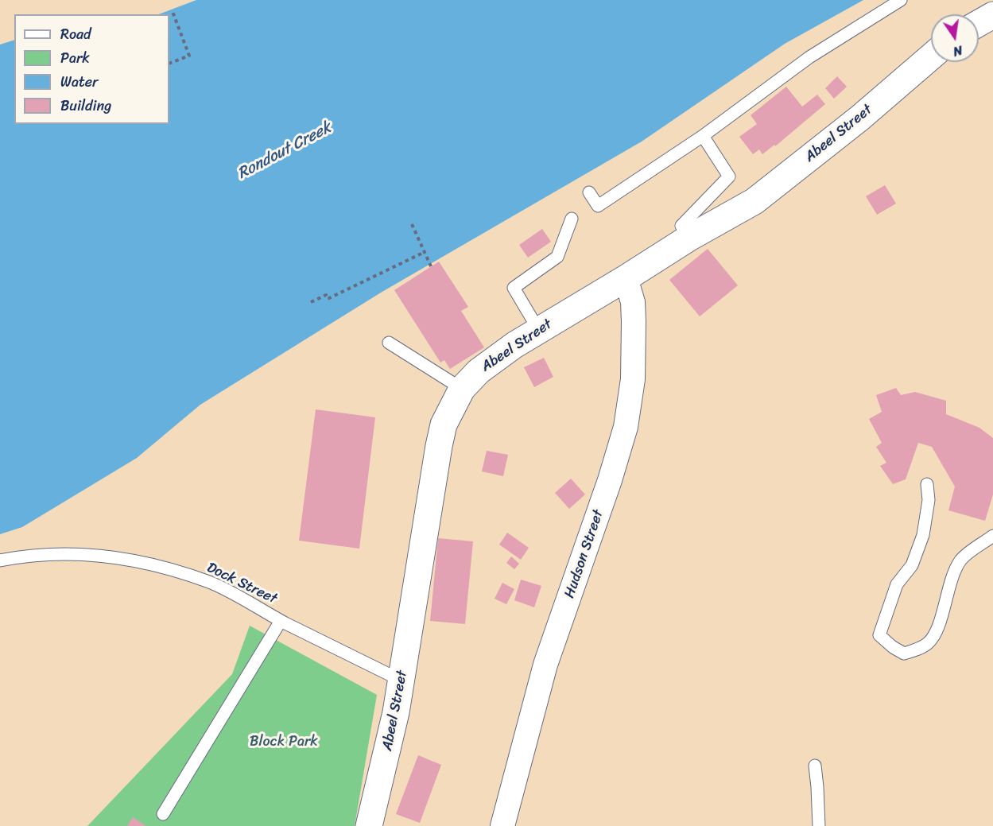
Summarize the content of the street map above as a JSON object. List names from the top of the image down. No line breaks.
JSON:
{"streets":{"street":["Abeel Street","Hudson Street"],"lane":["Dock Street"]},"crossings":[["Abeel Street","Hudson Street"],["Abeel Street","Dock Street"]],"water":["Rondout Creek"],"parks":["Block Park"],"legend":["Road","Park","Water","Building"],"north":"bottom"}
